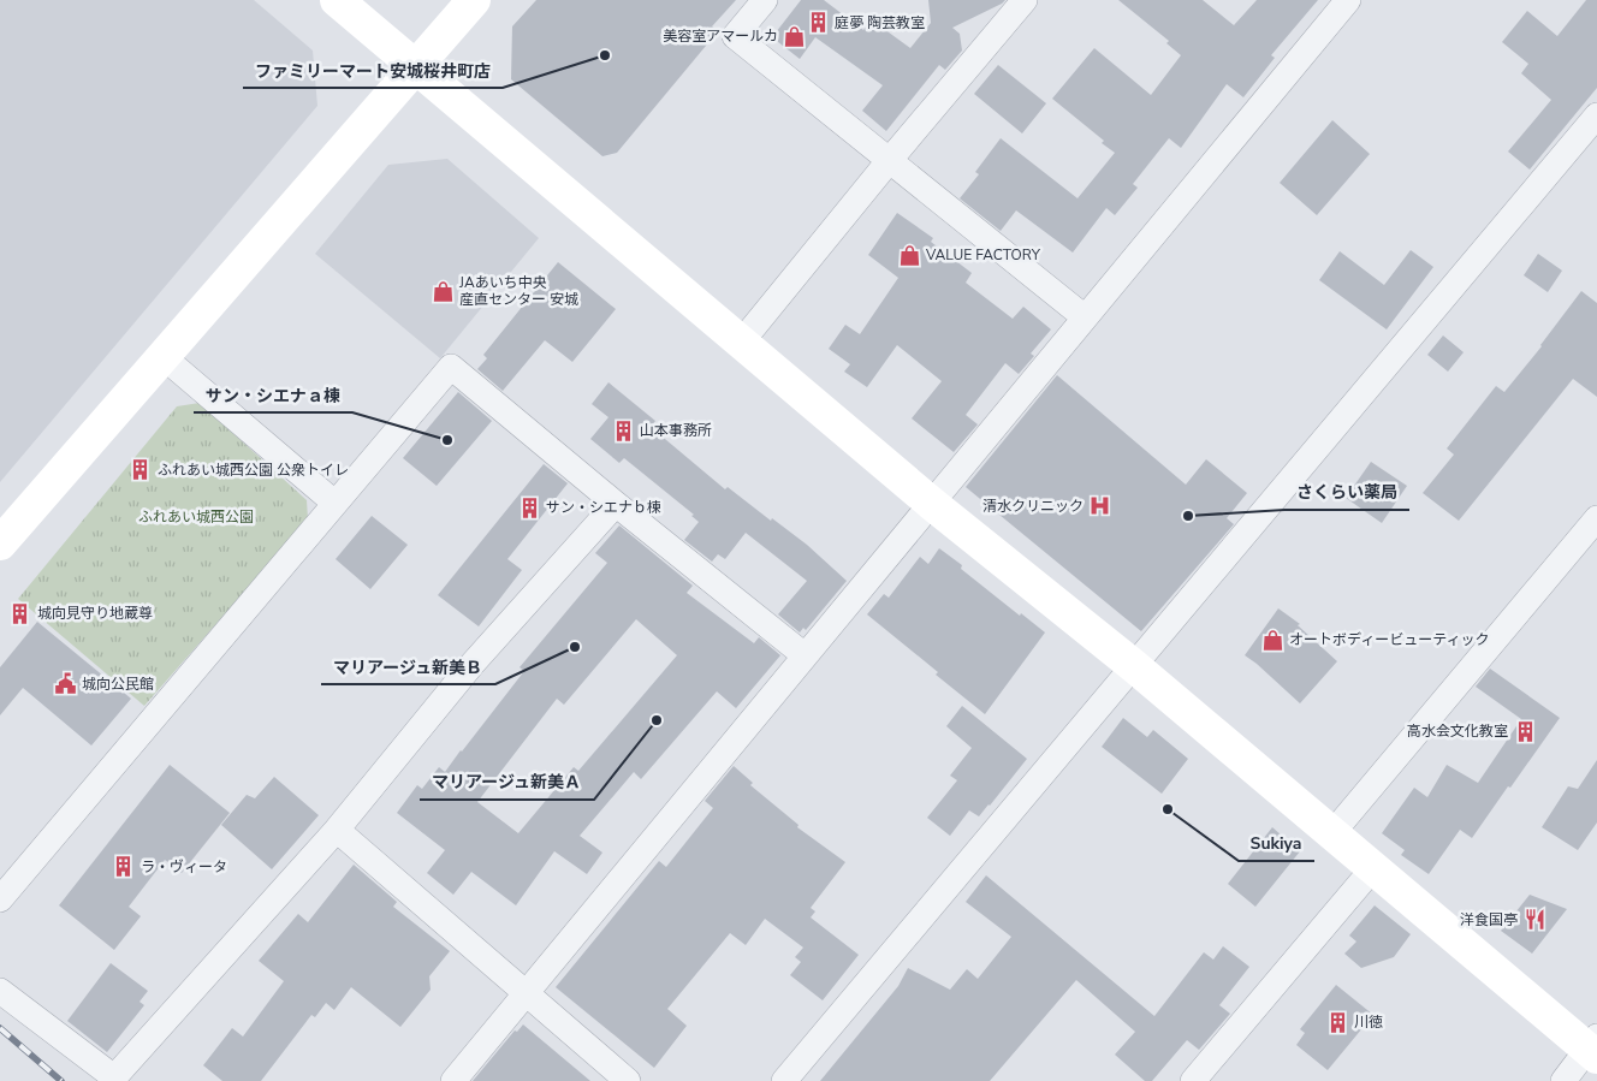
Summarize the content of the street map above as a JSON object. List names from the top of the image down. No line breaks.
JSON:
{"parks":["ふれあい城西公園"],"places":{"building":["庭夢 陶芸教室","山本事務所","ふれあい城西公園 公衆トイレ","サン・シエナｂ棟","城向見守り地蔵尊","高水会文化教室","ラ・ヴィータ","川徳"],"shop":["美容室アマールカ","VALUE FACTORY","JAあいち中央 産直センター 安城","オートボディービューティック"],"other":["ファミリーマート安城桜井町店","サン・シエナａ棟","さくらい薬局","マリアージュ新美Ｂ","マリアージュ新美Ａ","Sukiya"],"hospital":["清水クリニック"],"public building":["城向公民館"],"restaurant":["洋食国亭"]}}
